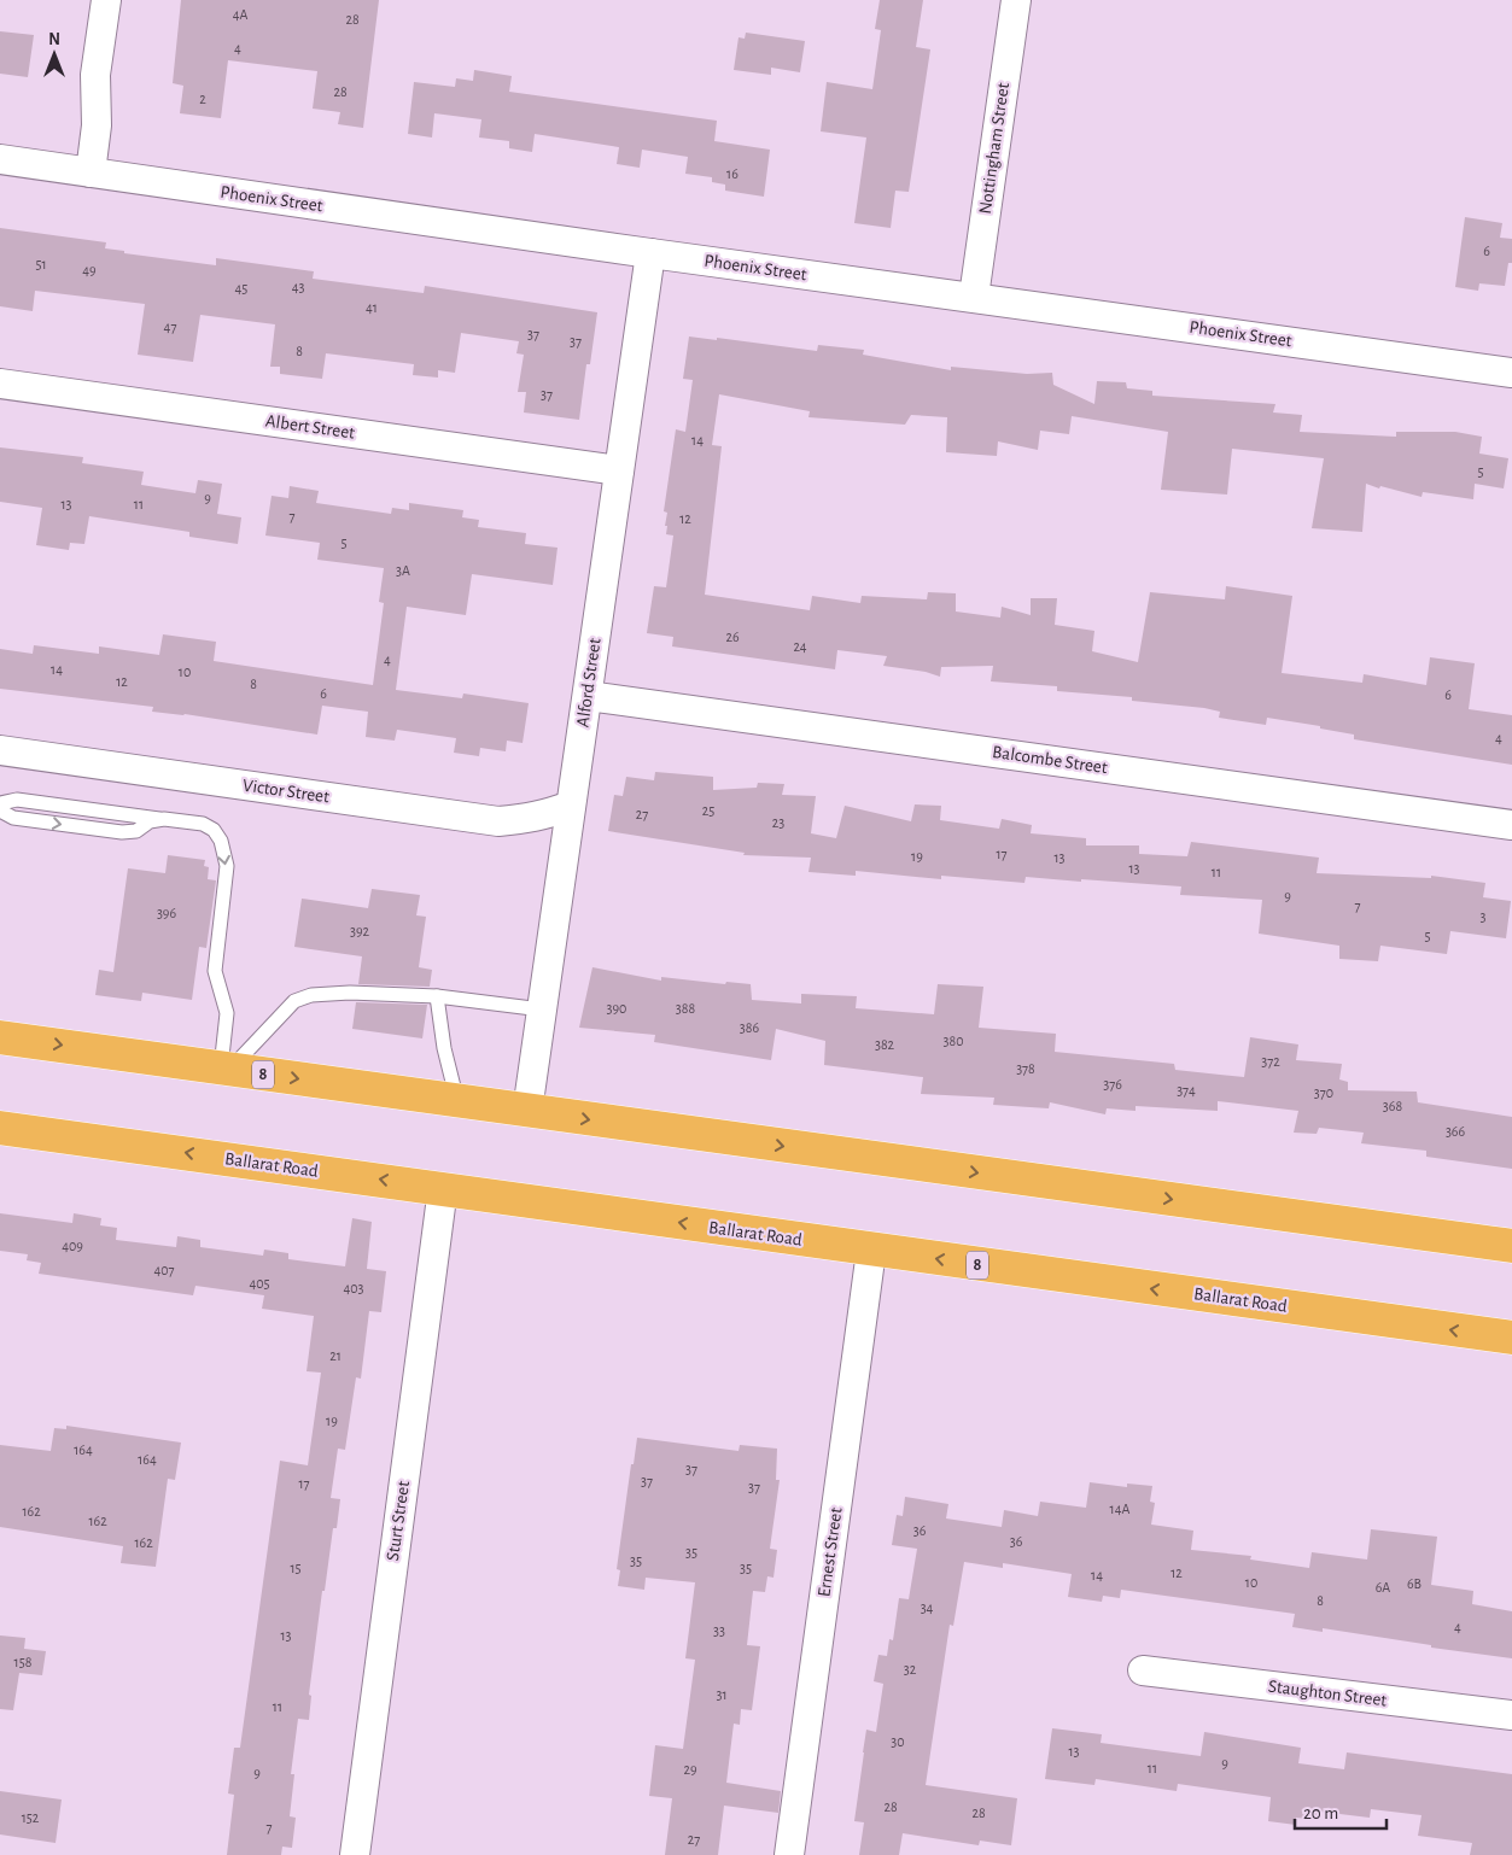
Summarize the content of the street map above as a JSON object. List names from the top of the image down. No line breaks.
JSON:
{"streets":{"highway":["8","Ballarat Road"],"street":["Nottingham Street","Phoenix Street","Albert Street","Alford Street","Balcombe Street","Victor Street","Sturt Street","Ernest Street","Staughton Street"]},"crossings":[["Nottingham Street","Phoenix Street"],["Phoenix Street","Alford Street"],["Albert Street","Alford Street"],["Alford Street","Balcombe Street"],["Alford Street","Victor Street"],["Alford Street","8"],["Ballarat Road","Sturt Street"],["Ballarat Road","Ernest Street"]],"house_numbers":["4A","28","4","28","2","16","6","51","49","43","45","41","47","37","37","8","37","14","5","9","13","11","7","12","5","3A","26","24","4","14","10","12","8","6","6","4","25","27","23","17","19","13","13","11","9","7","396","3","392","5","390","388","386","380","382","372","378","376","374","370","368","366","409","407","405","403","21","19","164","164","37","37","17","37","14A","162","162","36","36","162","35","35","15","35","12","14","10","6B","6A","8","34","4","33","13","158","32","31","11","30","13","9","11","29","9","28","28","152","7","27"],"scale_bar":"20 m","north":"top"}
